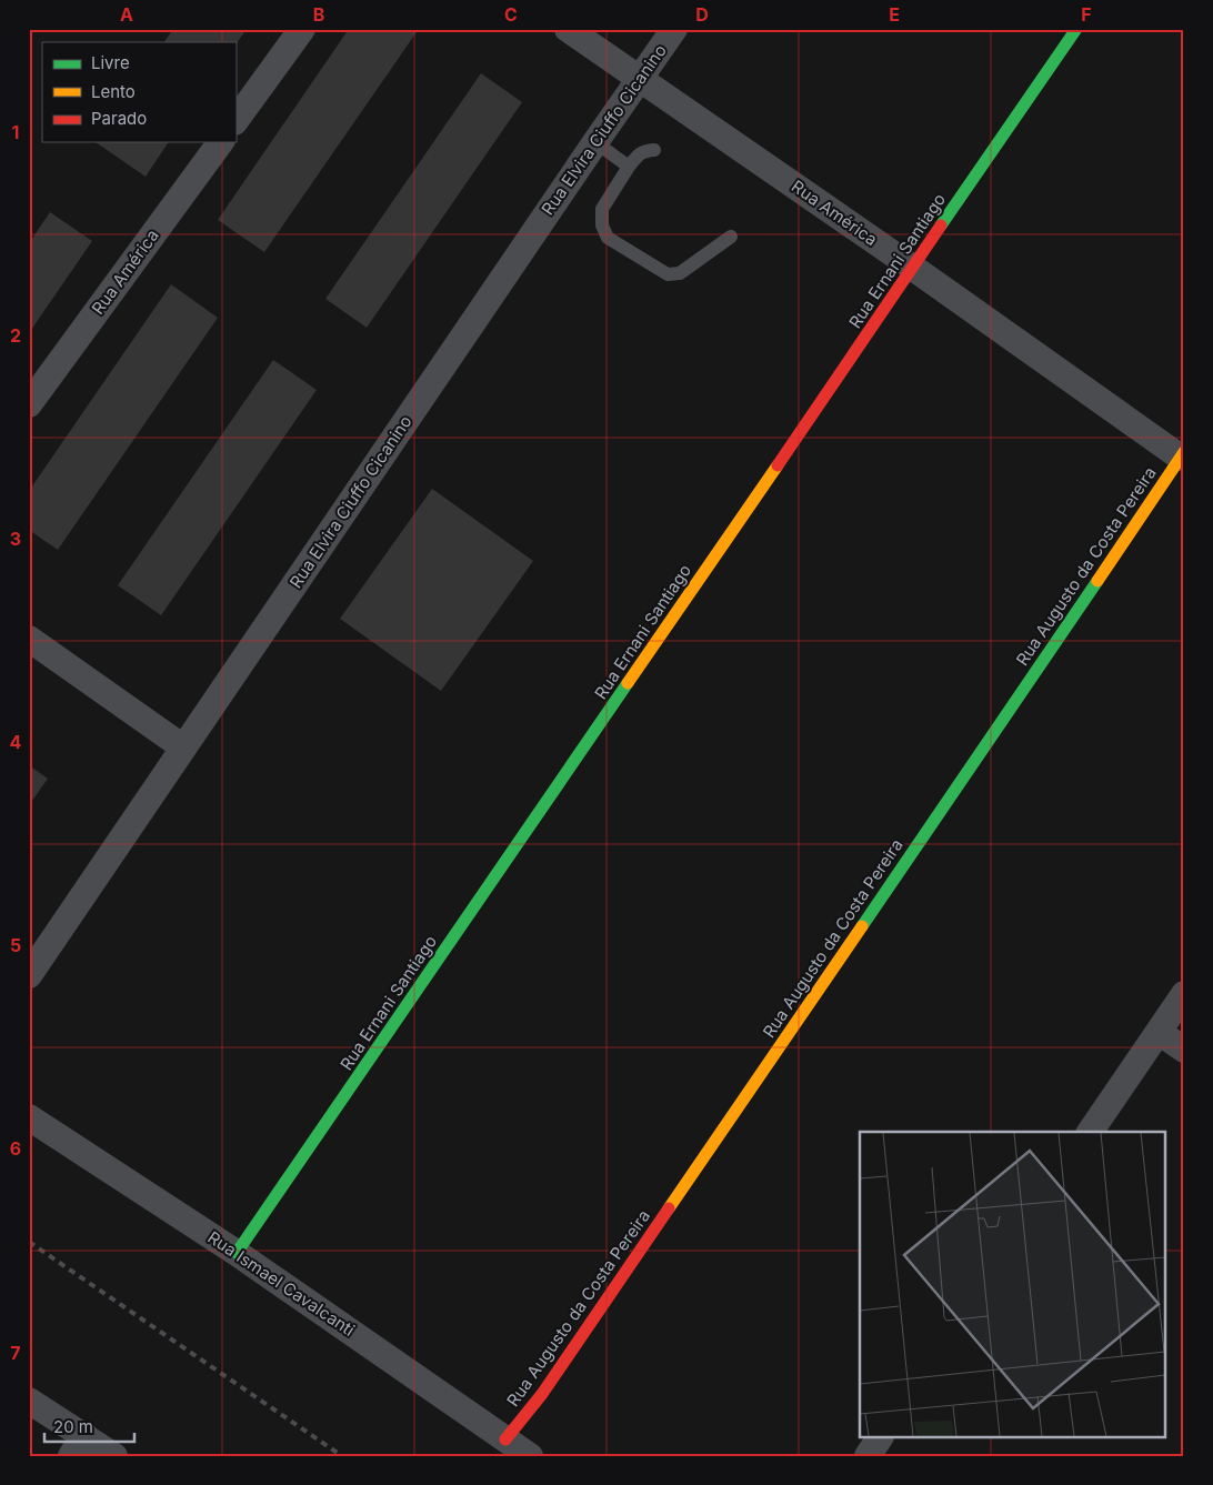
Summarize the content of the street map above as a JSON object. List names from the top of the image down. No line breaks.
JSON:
{"streets":{"street":["Rua Elvira Ciuffo Cicanino","Rua América","Rua Ernani Santiago","Rua Augusto da Costa Pereira","Rua Ismael Cavalcanti"]},"crossings":[["Rua Elvira Ciuffo Cicanino","Rua América"],["Rua América","Rua Ernani Santiago"],["Rua América","Rua Augusto da Costa Pereira"],["Rua Ernani Santiago","Rua Ismael Cavalcanti"],["Rua Augusto da Costa Pereira","Rua Ismael Cavalcanti"]],"legend":["Livre","Lento","Parado"],"scale_bar":"20 m","grid":{"columns":["A","B","C","D","E","F"],"rows":["1","2","3","4","5","6","7"]}}
